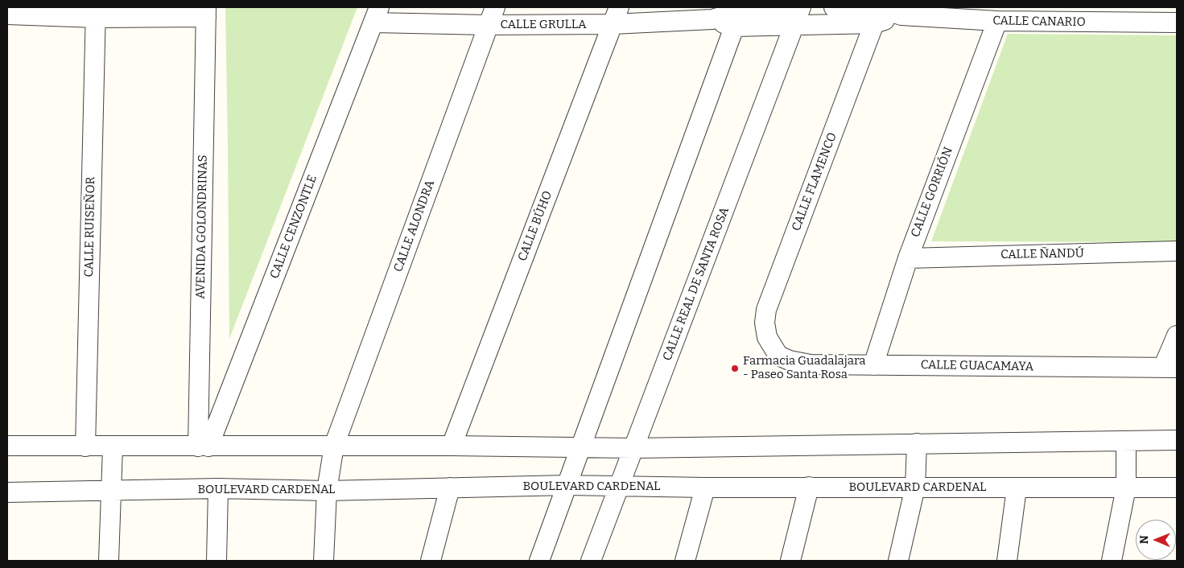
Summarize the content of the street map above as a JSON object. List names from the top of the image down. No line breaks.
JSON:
{"streets":{"street":["CALLE CANARIO","CALLE GRULLA","CALLE FLAMENCO","CALLE GORRIÓN","CALLE ALONDRA","CALLE BÚHO","CALLE RUISEÑOR","AVENIDA GOLONDRINAS","CALLE CENZONTLE","CALLE ÑANDÚ","CALLE REAL DE SANTA ROSA","CALLE GUACAMAYA","BOULEVARD CARDENAL"]},"crossings":[["CALLE CANARIO","CALLE GRULLA"],["CALLE CANARIO","CALLE FLAMENCO"],["CALLE CANARIO","CALLE GORRIÓN"],["CALLE CANARIO","CALLE REAL DE SANTA ROSA"],["CALLE GRULLA","CALLE ALONDRA"],["CALLE GRULLA","CALLE BÚHO"],["CALLE GRULLA","CALLE CENZONTLE"],["CALLE FLAMENCO","CALLE GUACAMAYA"],["CALLE GORRIÓN","CALLE ÑANDÚ"],["CALLE GORRIÓN","CALLE GUACAMAYA"],["CALLE ALONDRA","BOULEVARD CARDENAL"],["AVENIDA GOLONDRINAS","CALLE CENZONTLE"],["CALLE REAL DE SANTA ROSA","BOULEVARD CARDENAL"]],"places":["Farmacia Guadalajara - Paseo Santa Rosa"],"north":"left"}
